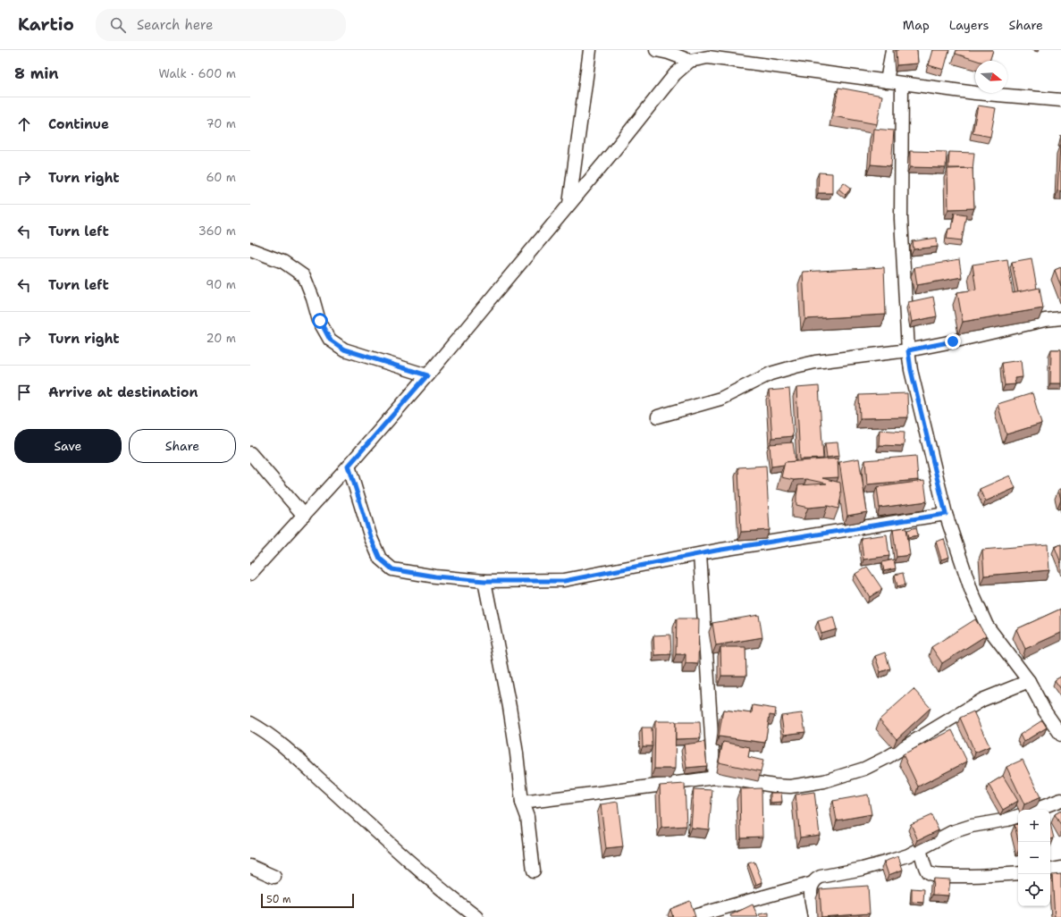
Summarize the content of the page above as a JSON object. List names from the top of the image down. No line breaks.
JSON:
{"scale_bar":"50 m","north":"right","page":{"header":"Kartio","search":"Search here","nav":["Map","Layers","Share"],"heading":["8 min","Walk · 600 m"],"list":[["Continue","70 m"],["Turn right","60 m"],["Turn left","360 m"],["Turn left","90 m"],["Turn right","20 m"],"Arrive at destination"],"buttons":["Save","Share"],"map_buttons":["+","−"],"scale":"50 m"}}
